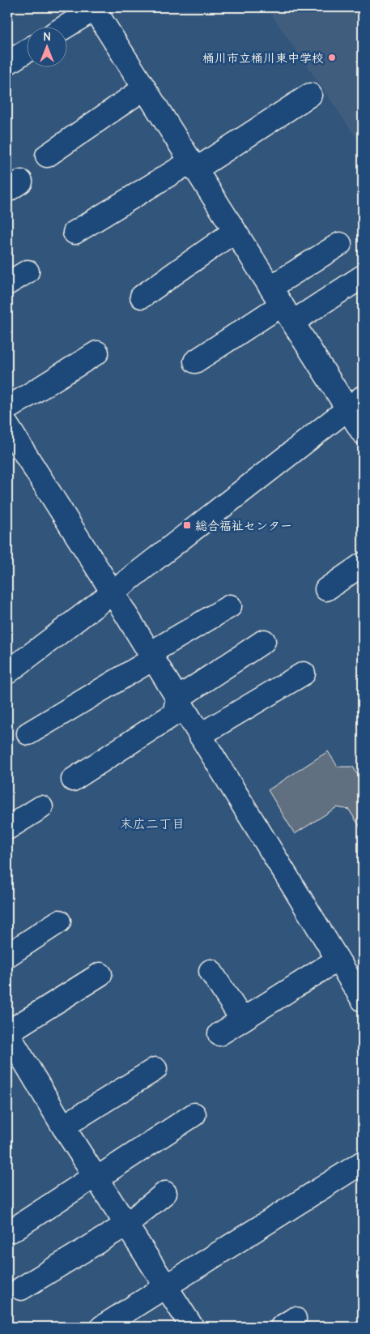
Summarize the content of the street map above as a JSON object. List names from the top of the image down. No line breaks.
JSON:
{"districts":["末広二丁目"],"places":{"other":["桶川市立桶川東中学校"],"transit":["総合福祉センター"]},"north":"top"}
